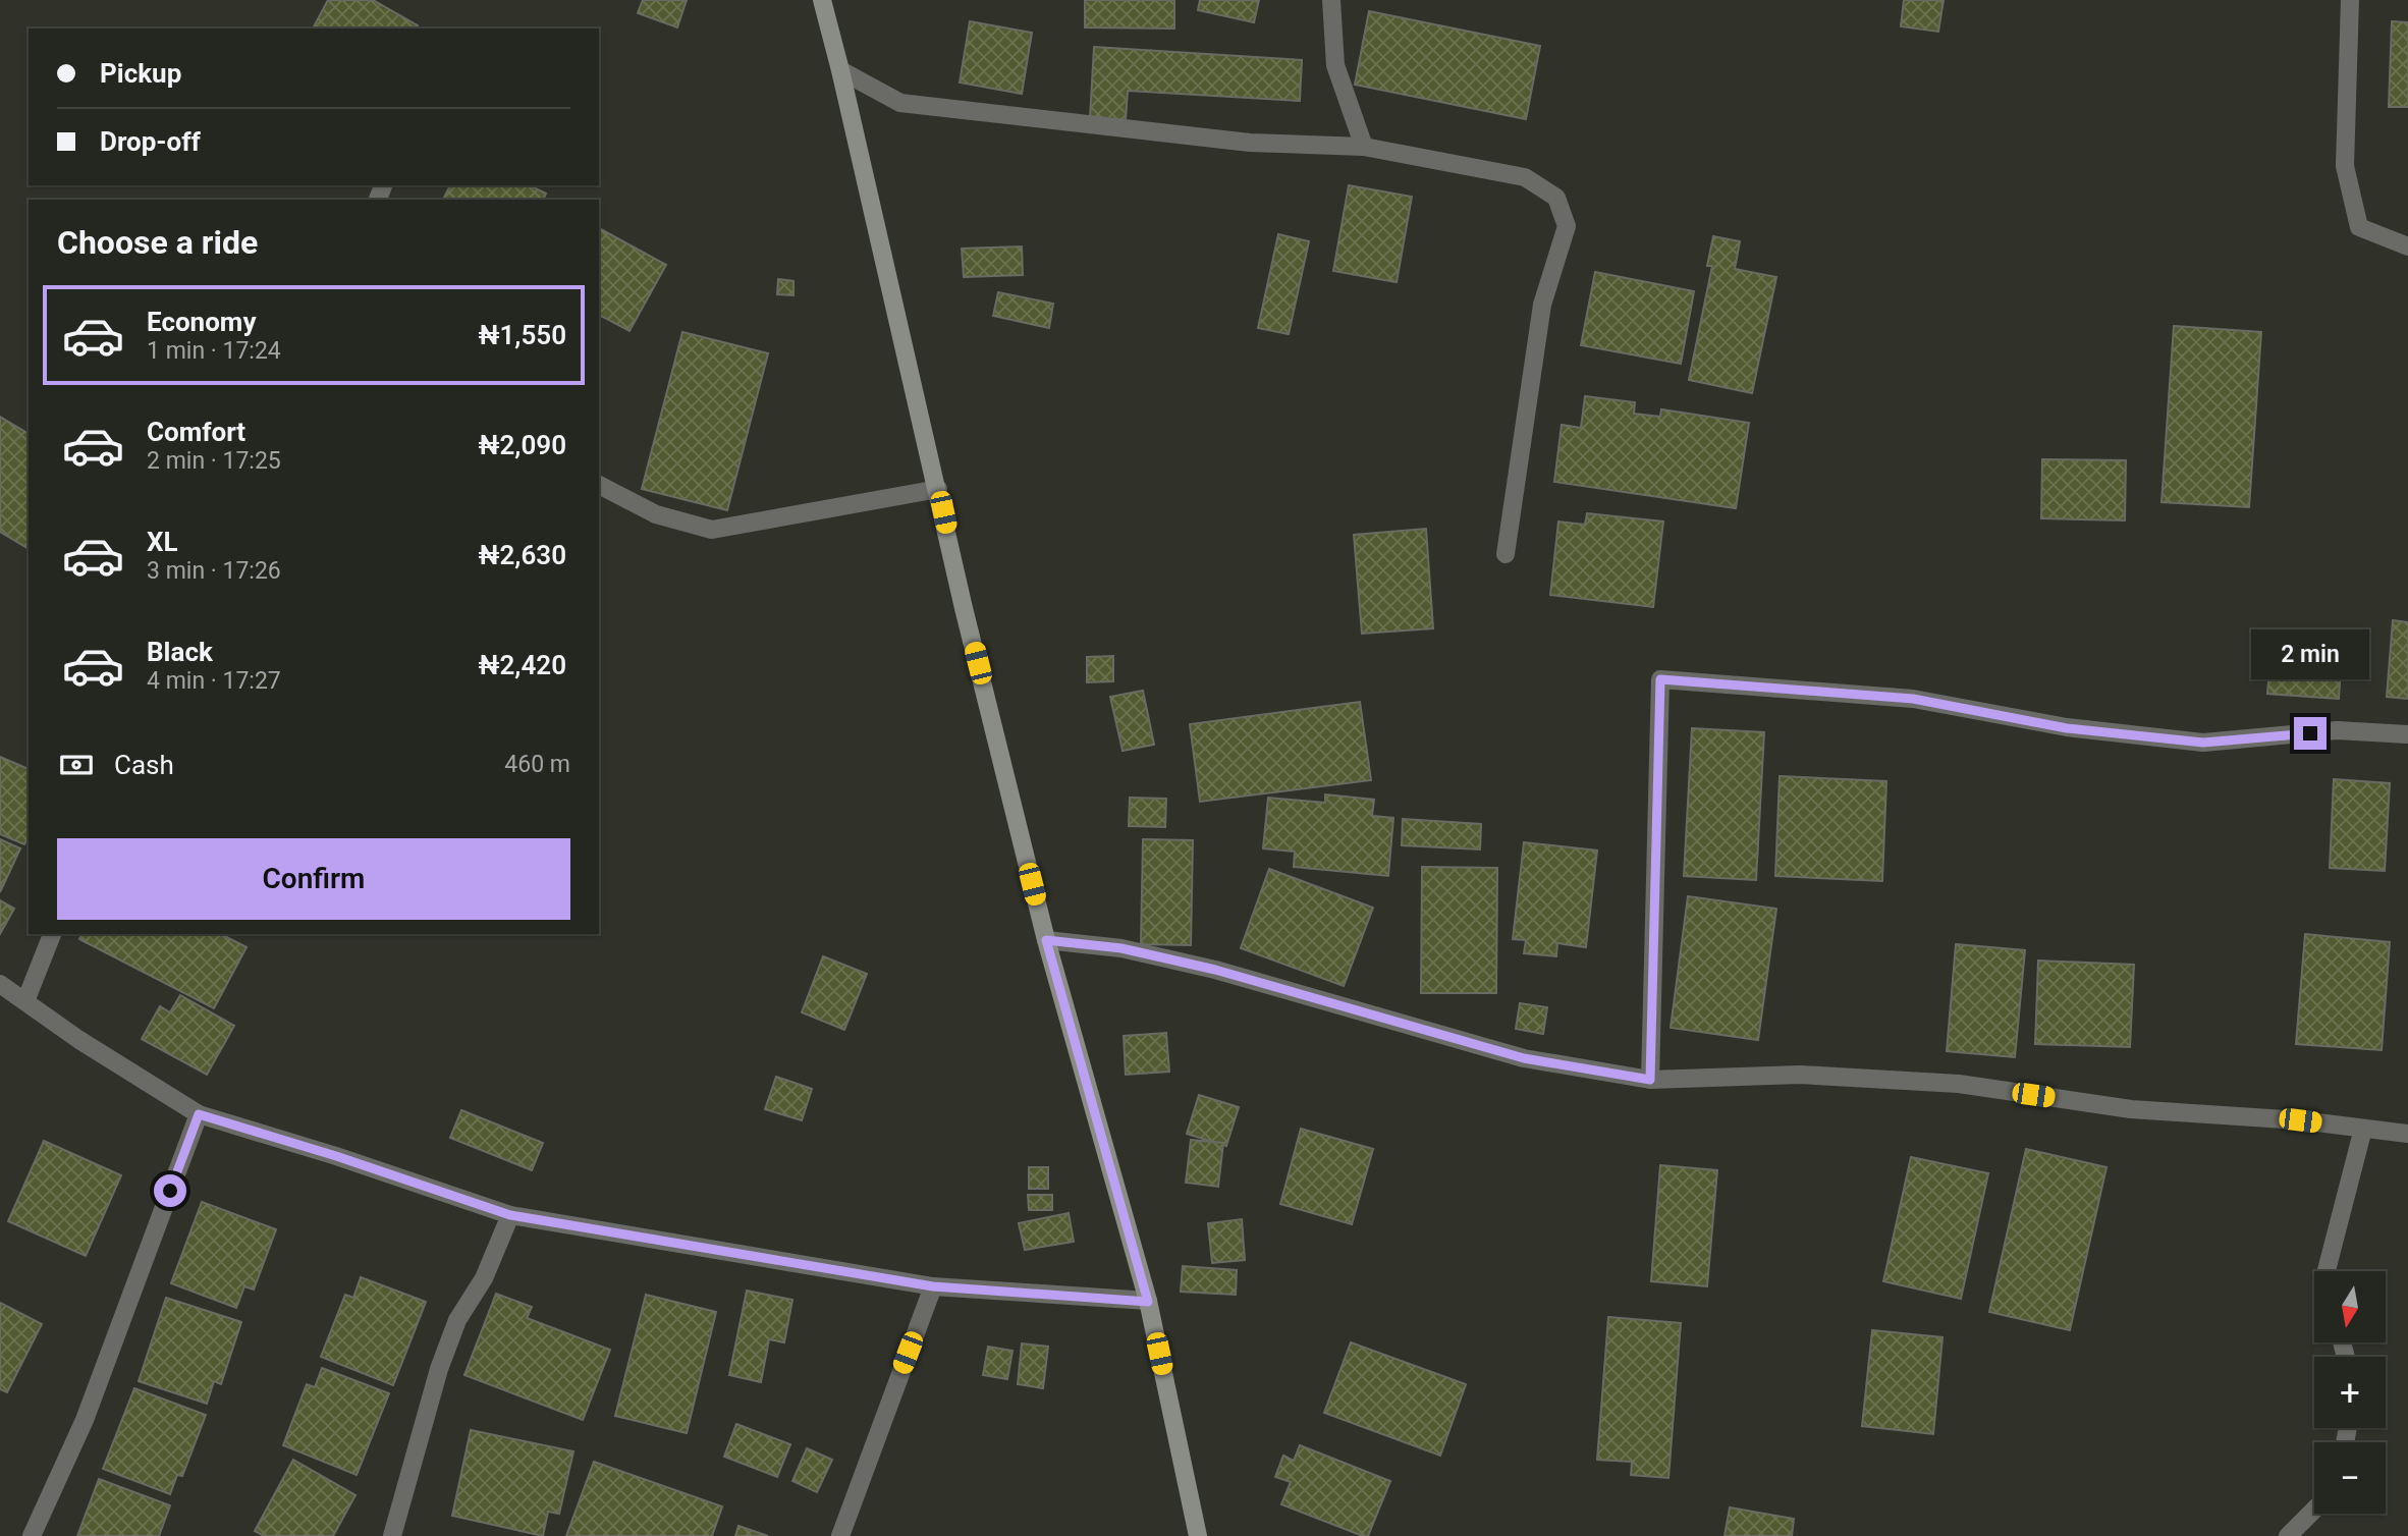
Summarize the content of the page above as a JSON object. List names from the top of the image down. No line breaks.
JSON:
{"north":"bottom","page":{"banner":["Pickup","Drop-off"],"heading":"Choose a ride","list":[{"name":"Economy","note":"1 min · 17:24","value":"₦1,550"},{"name":"Comfort","note":"2 min · 17:25","value":"₦2,090"},{"name":"XL","note":"3 min · 17:26","value":"₦2,630"},{"name":"Black","note":"4 min · 17:27","value":"₦2,420"}],"bubble":"2 min","pay":["Cash","460 m"],"buttons":"Confirm","map_buttons":["+","−"]}}
